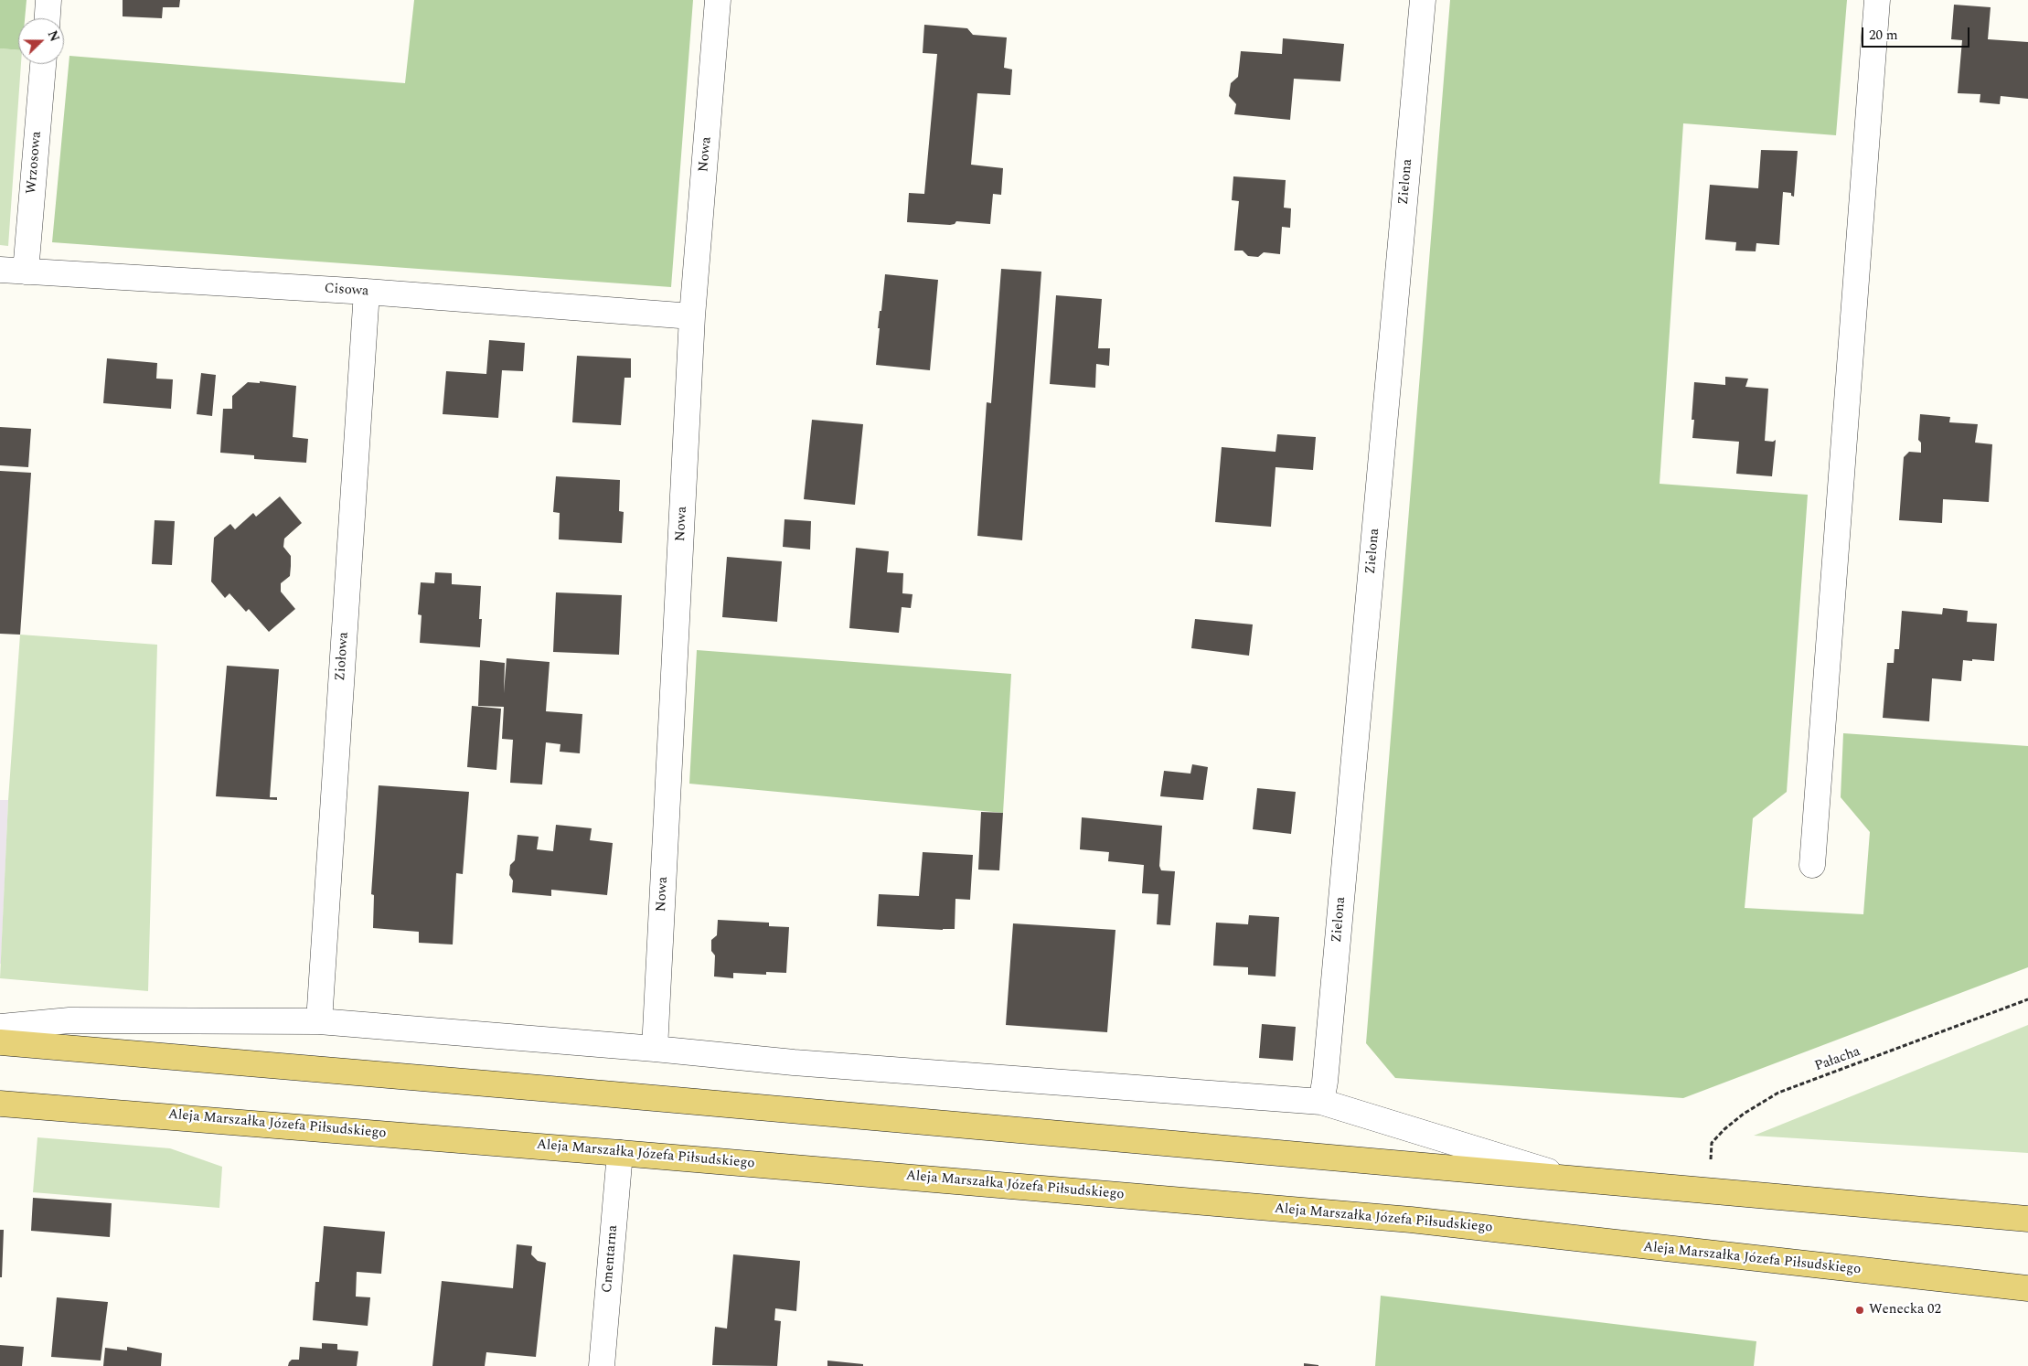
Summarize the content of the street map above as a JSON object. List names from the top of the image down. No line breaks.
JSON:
{"streets":{"main road":["Aleja Marszałka Józefa Piłsudskiego"],"street":["Nowa","Wrzosowa","Zielona","Cisowa","Ziołowa","Cmentarna"],"path":["Pałacha"]},"crossings":[["Nowa","Cisowa"],["Wrzosowa","Cisowa"],["Cisowa","Ziołowa"],["Aleja Marszałka Józefa Piłsudskiego","Cmentarna"]],"places":["Wenecka 02"],"scale_bar":"20 m","north":"right"}
